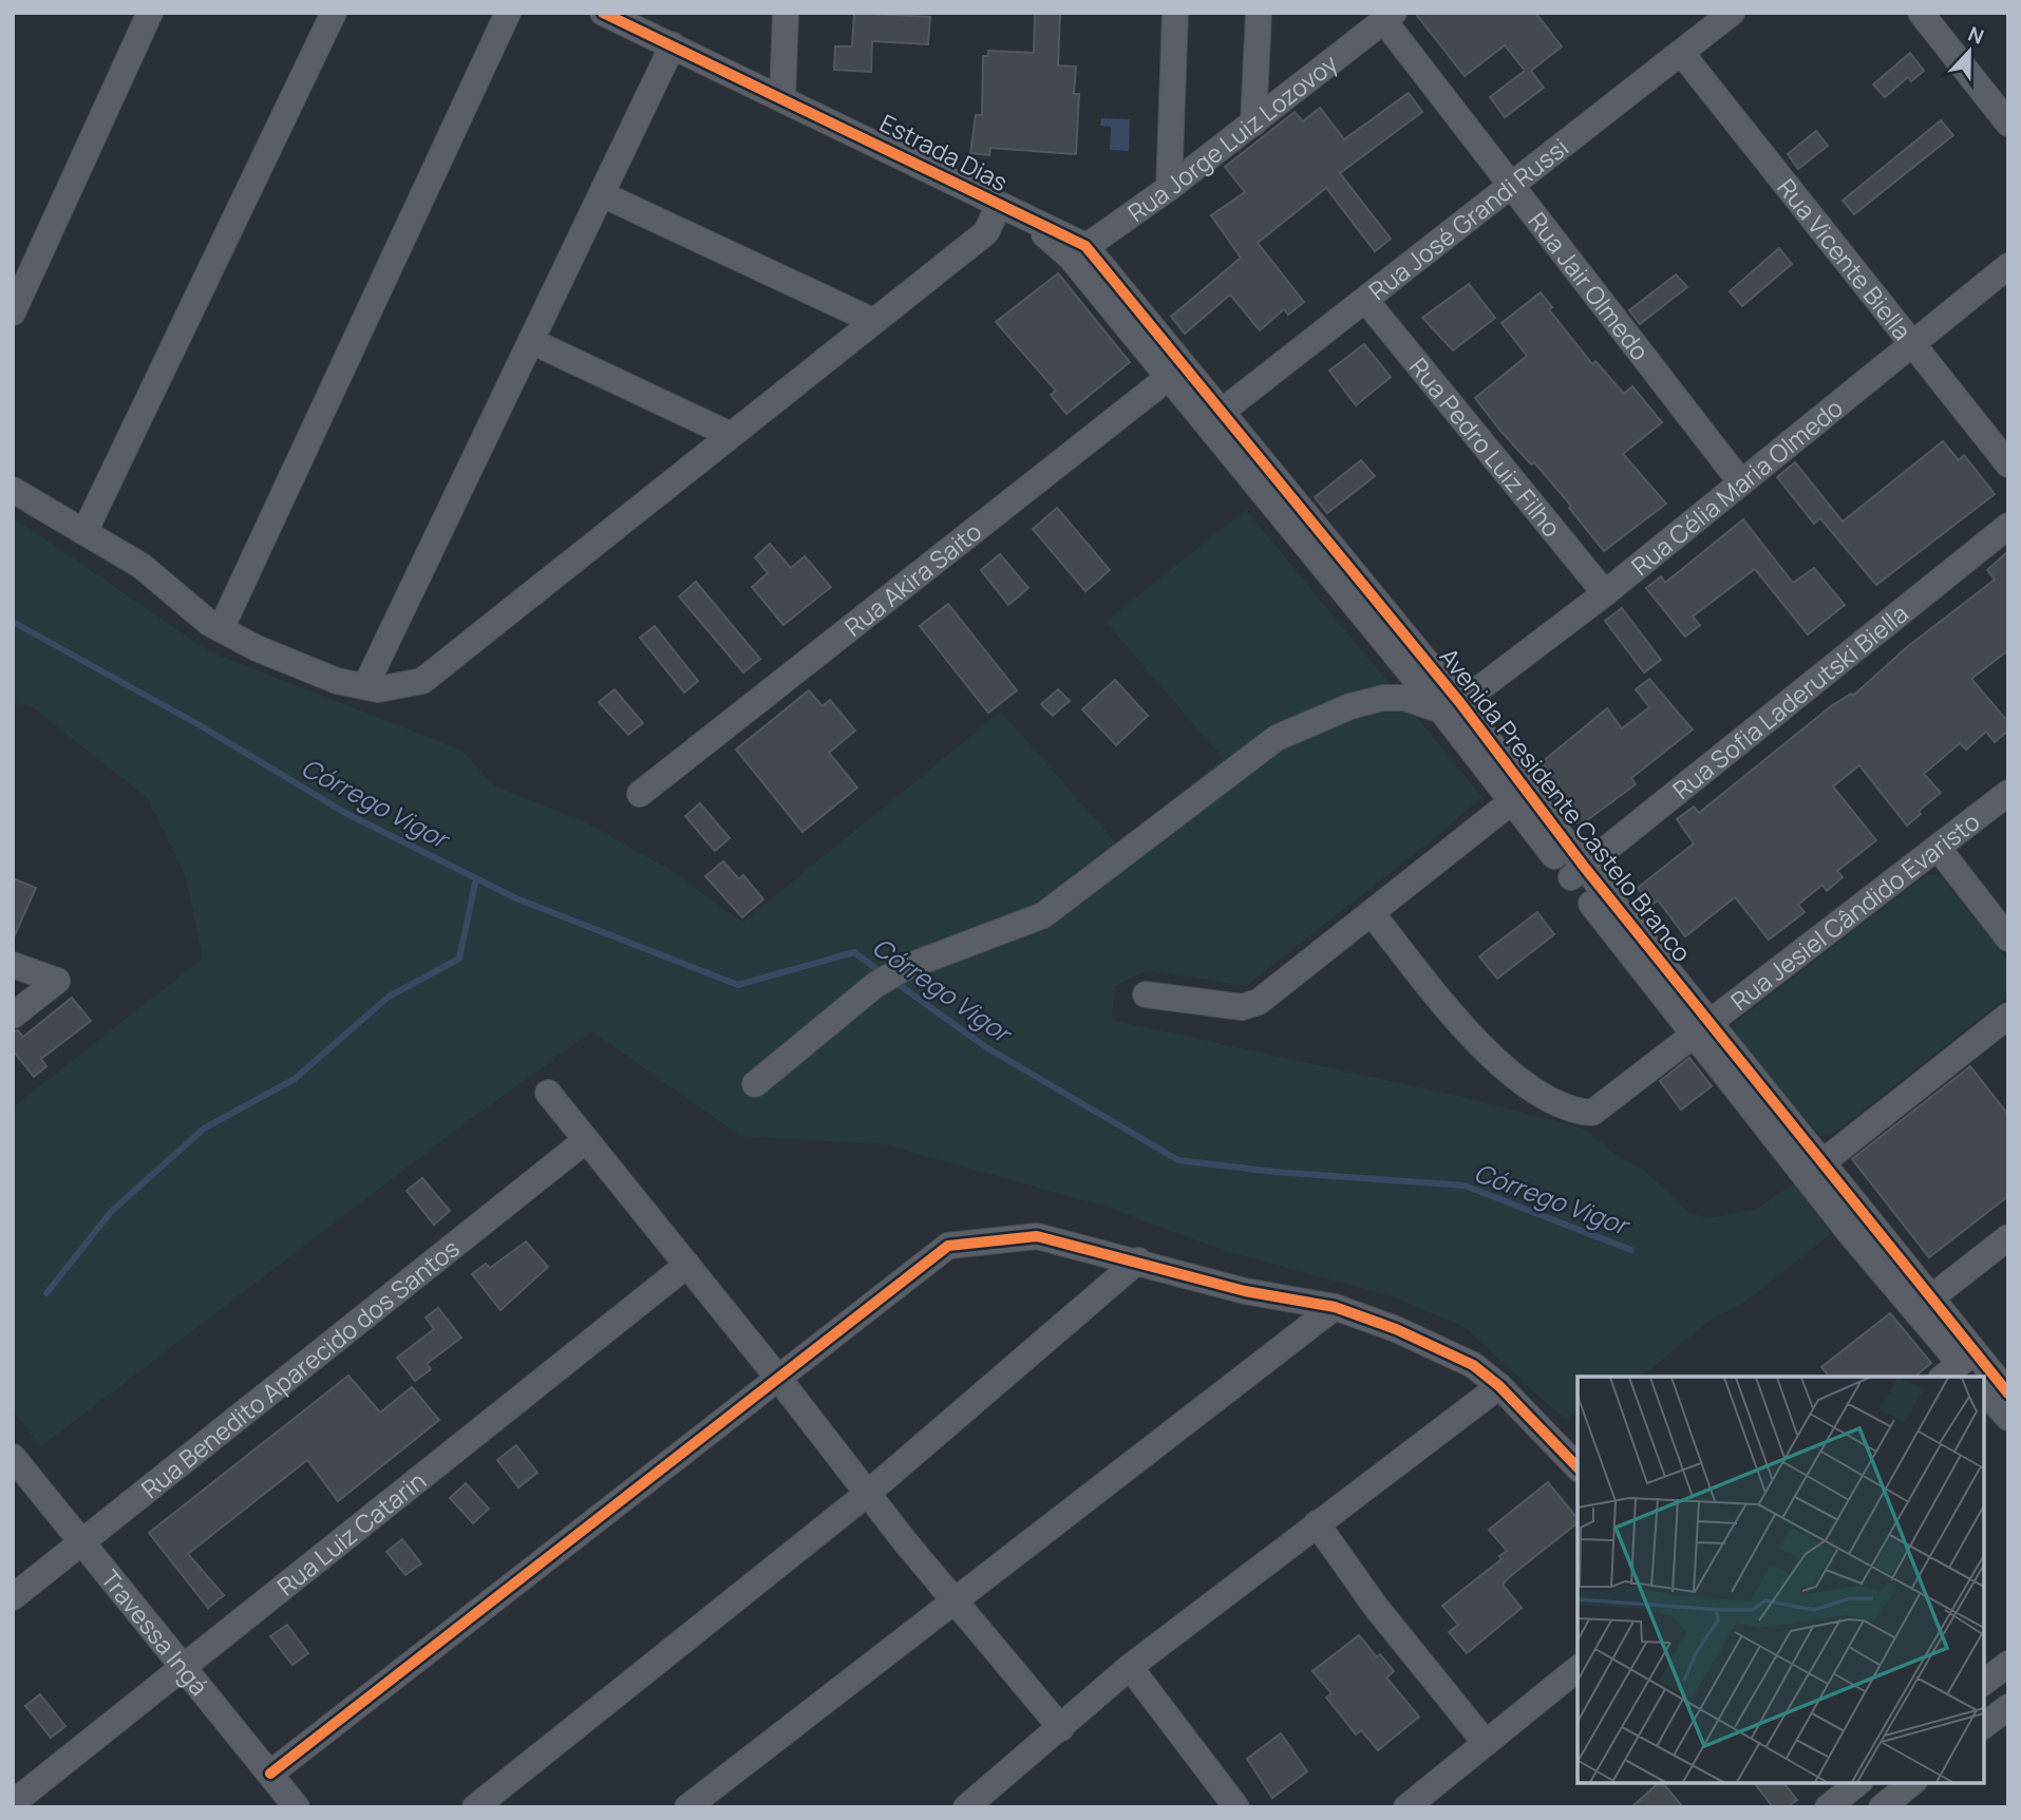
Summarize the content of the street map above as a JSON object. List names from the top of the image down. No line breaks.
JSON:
{"streets":{"street":["Rua Jorge Luiz Lozovoy","Estrada Dias","Rua José Grandi Russi","Rua Vicente Biella","Rua Jair Olmedo","Rua Pedro Luiz Filho","Rua Célia Maria Olmedo","Rua Akira Saito","Rua Sofia Laderutski Biella","Avenida Presidente Castelo Branco","Rua Jesiel Cândido Evaristo","Rua Benedito Aparecido dos Santos","Rua Luiz Catarin","Travessa Ingá"]},"crossings":[["Rua Jorge Luiz Lozovoy","Estrada Dias"],["Rua Jorge Luiz Lozovoy","Rua Jair Olmedo"],["Rua Jorge Luiz Lozovoy","Avenida Presidente Castelo Branco"],["Estrada Dias","Avenida Presidente Castelo Branco"],["Rua José Grandi Russi","Rua Vicente Biella"],["Rua José Grandi Russi","Rua Jair Olmedo"],["Rua José Grandi Russi","Rua Pedro Luiz Filho"],["Rua José Grandi Russi","Avenida Presidente Castelo Branco"],["Rua Vicente Biella","Rua Célia Maria Olmedo"],["Rua Jair Olmedo","Rua Célia Maria Olmedo"],["Rua Pedro Luiz Filho","Rua Célia Maria Olmedo"],["Rua Célia Maria Olmedo","Avenida Presidente Castelo Branco"],["Rua Akira Saito","Avenida Presidente Castelo Branco"],["Rua Sofia Laderutski Biella","Avenida Presidente Castelo Branco"],["Avenida Presidente Castelo Branco","Rua Jesiel Cândido Evaristo"],["Rua Benedito Aparecido dos Santos","Travessa Ingá"],["Rua Luiz Catarin","Travessa Ingá"]],"water":["Córrego Vigor"],"north":"top"}
